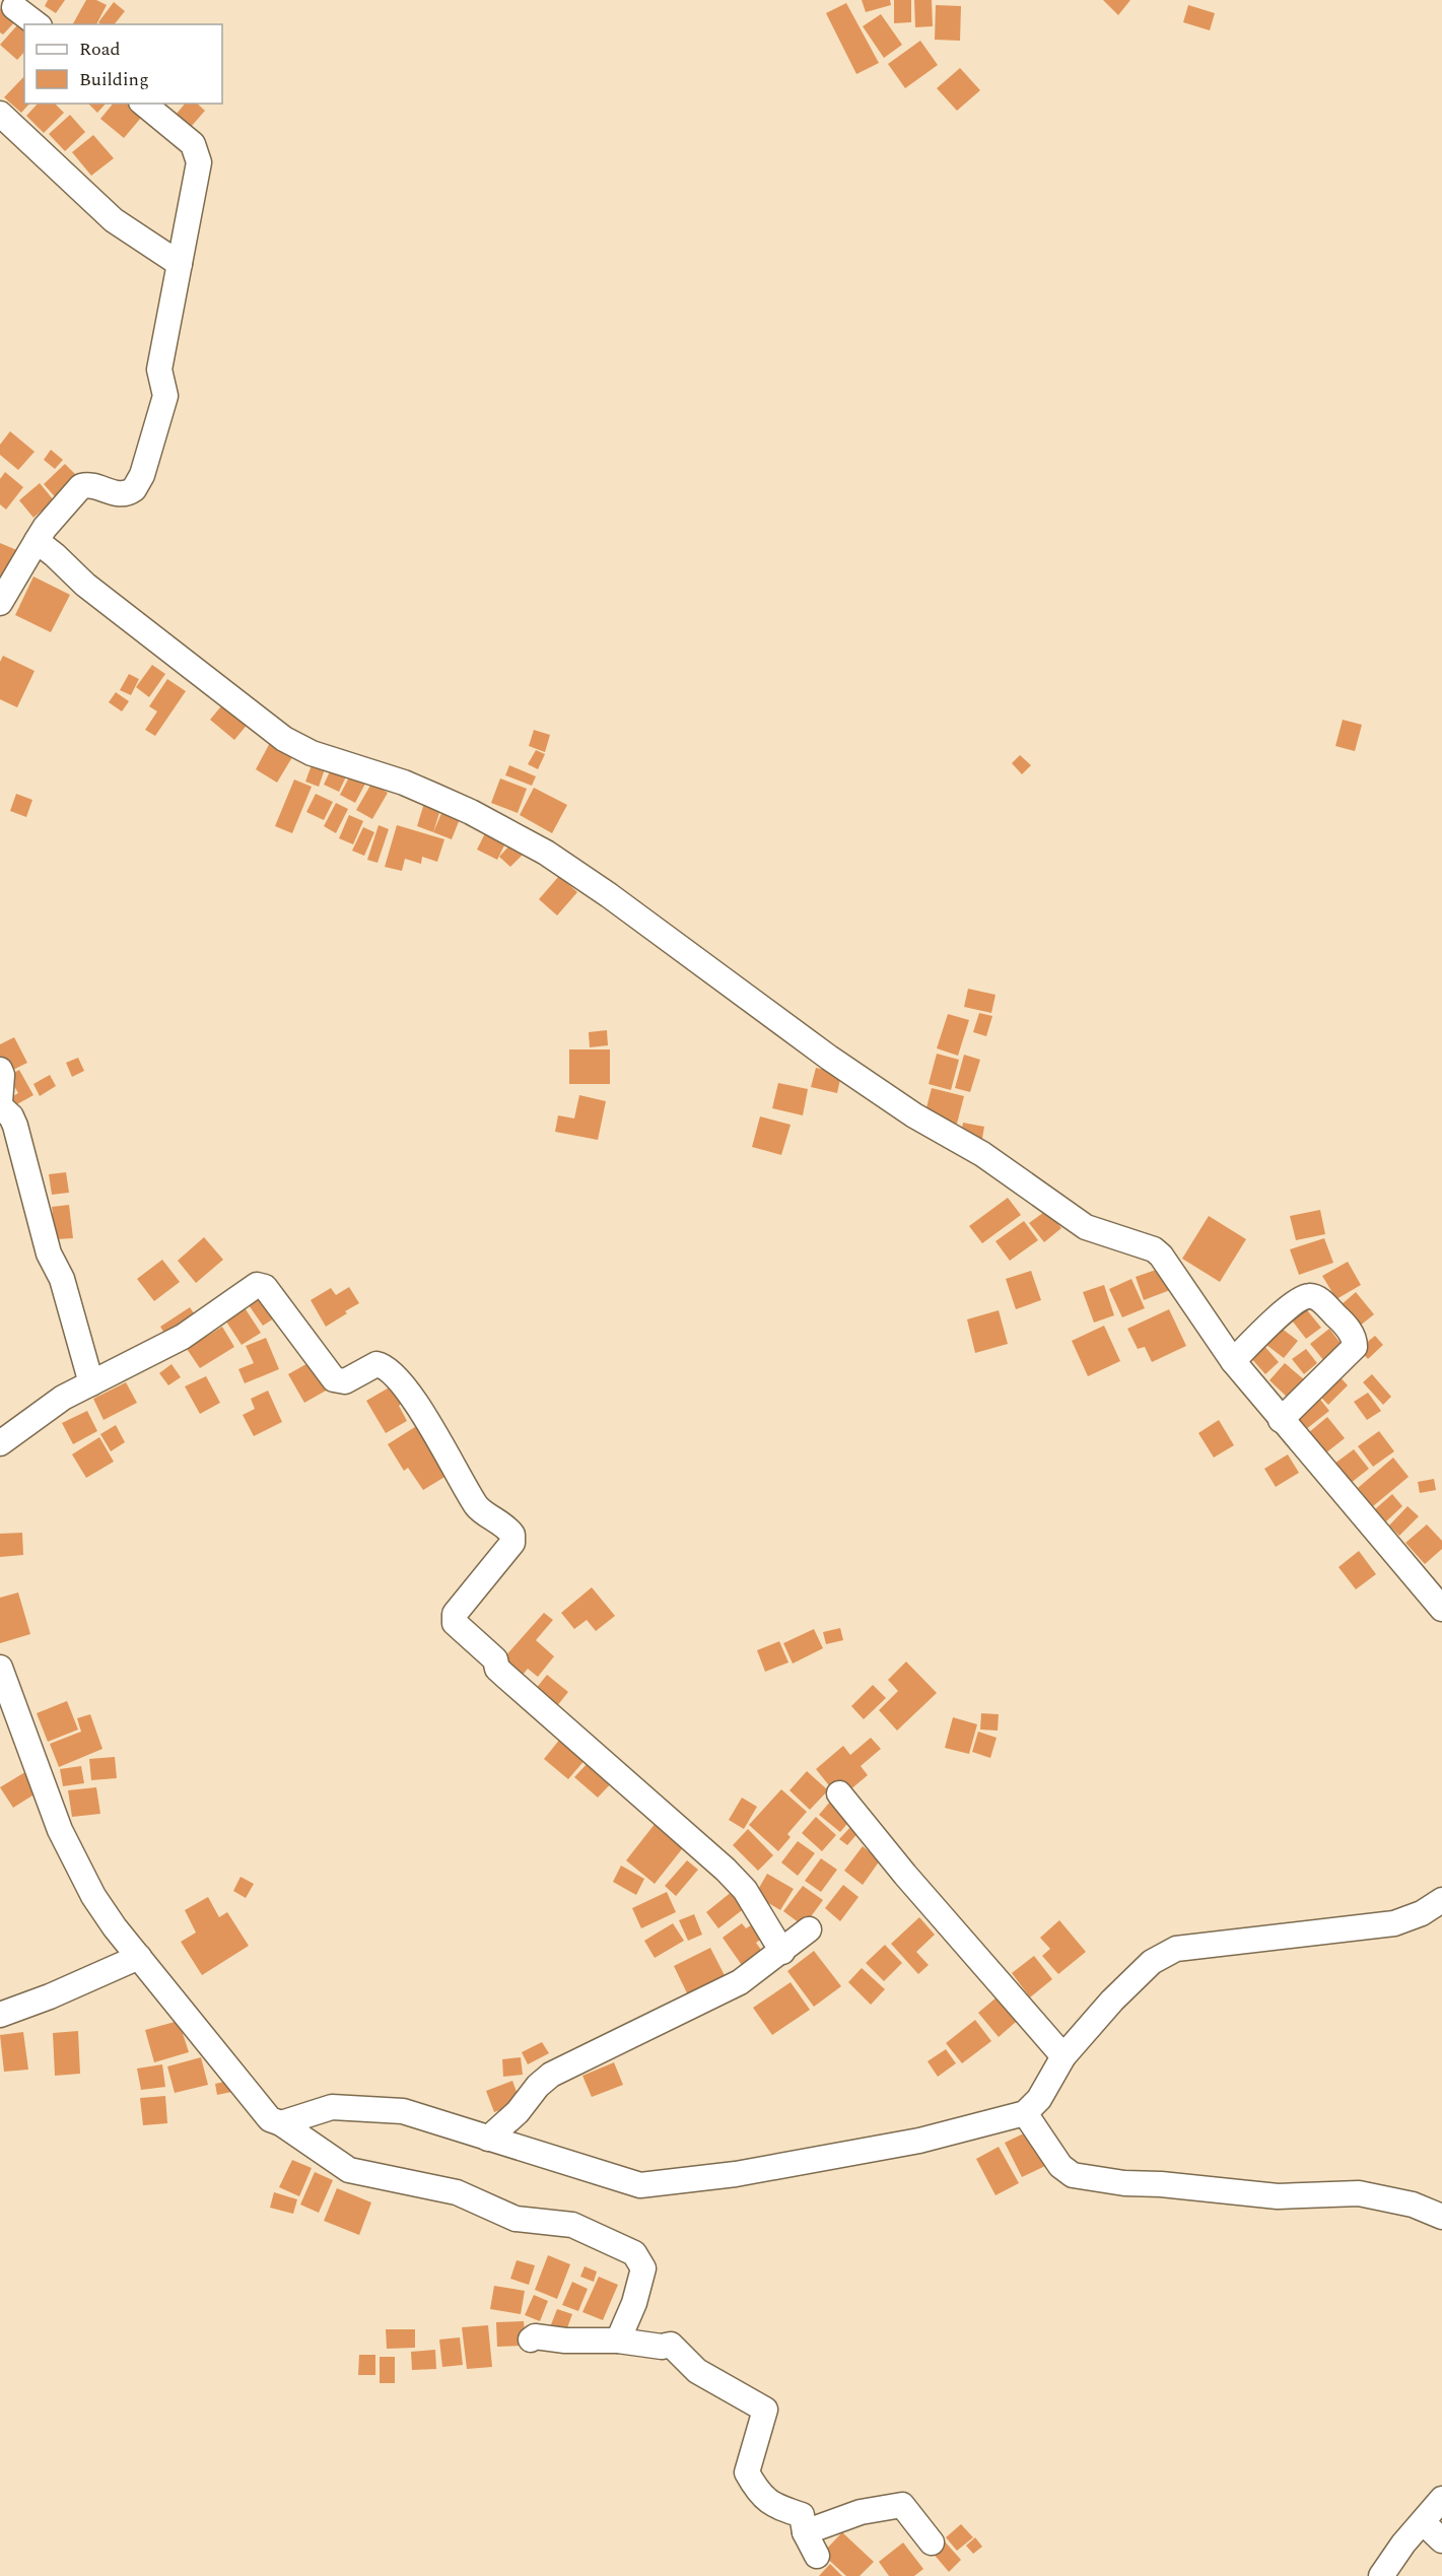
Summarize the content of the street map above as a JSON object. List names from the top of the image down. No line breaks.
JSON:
{"legend":["Road","Building"]}
